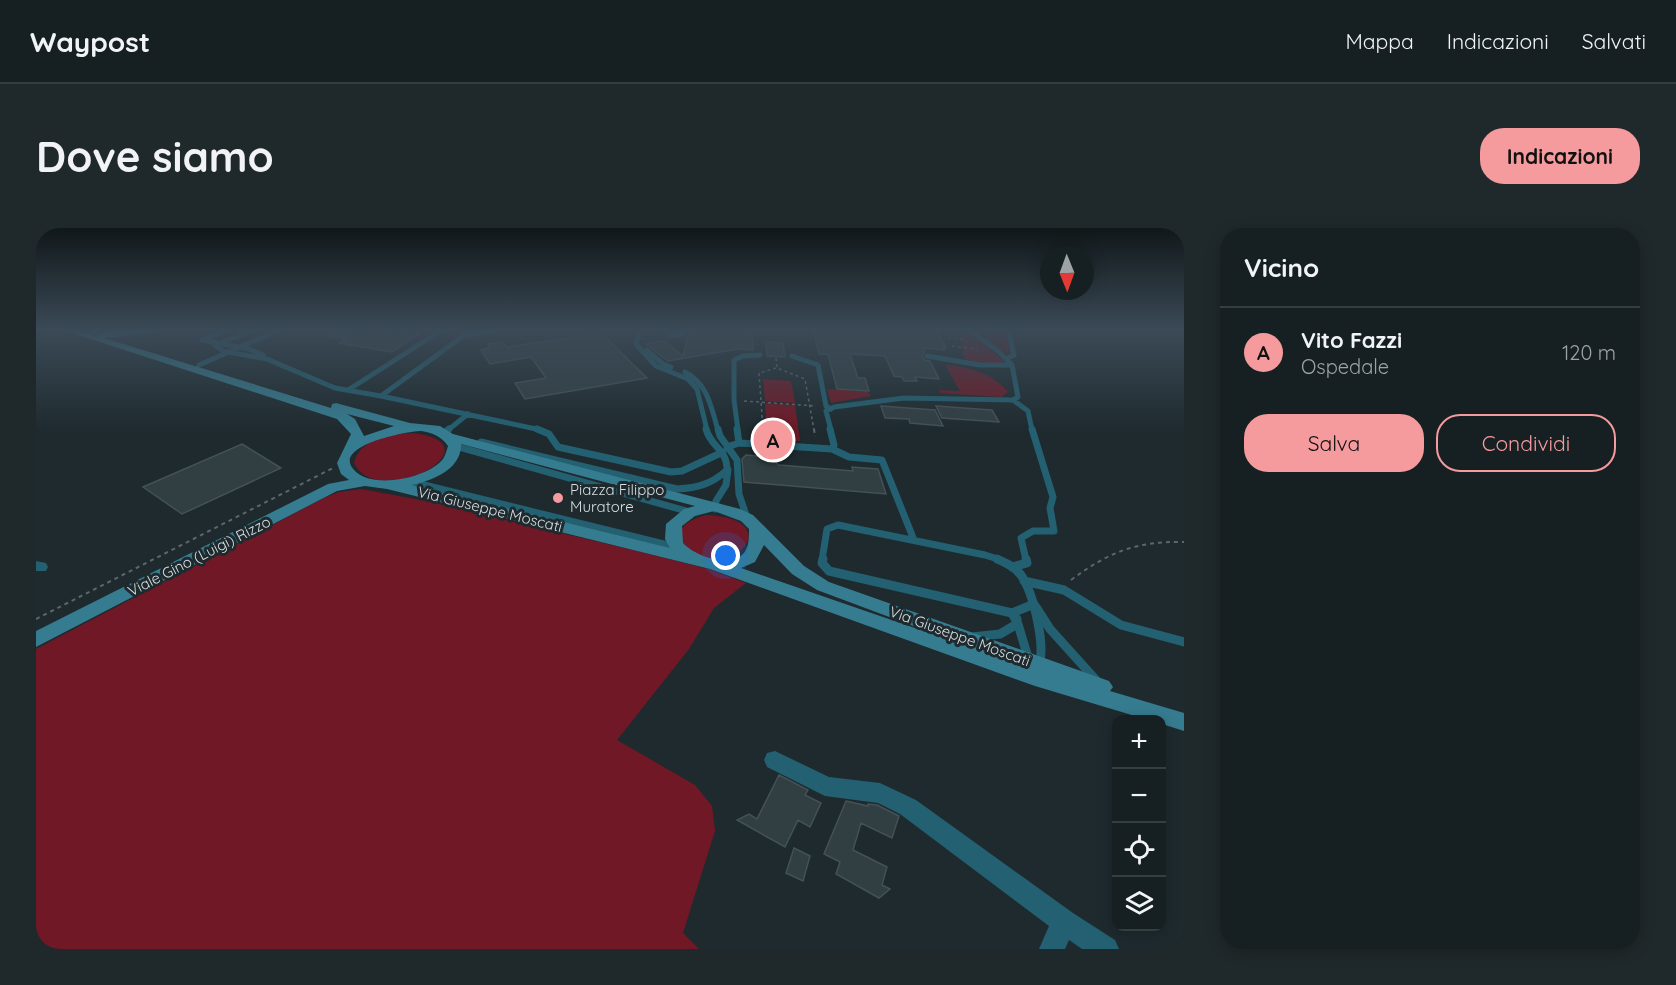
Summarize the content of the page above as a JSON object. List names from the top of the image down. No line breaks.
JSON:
{"streets":{"street":["Via Giuseppe Moscati","Viale Gino (Luigi) Rizzo"]},"crossings":[["Via Giuseppe Moscati","Viale Gino (Luigi) Rizzo"]],"places":["Piazza Filippo Muratore"],"north":"bottom","page":{"header":"Waypost","nav":["Mappa","Indicazioni","Salvati"],"buttons":["Indicazioni",["Salva","Condividi"]],"title":"Dove siamo","heading":"Vicino","list":[{"mark":"A","name":"Vito Fazzi","note":"Ospedale","value":"120 m"}],"pins":"A","map_buttons":["+","−"]}}
